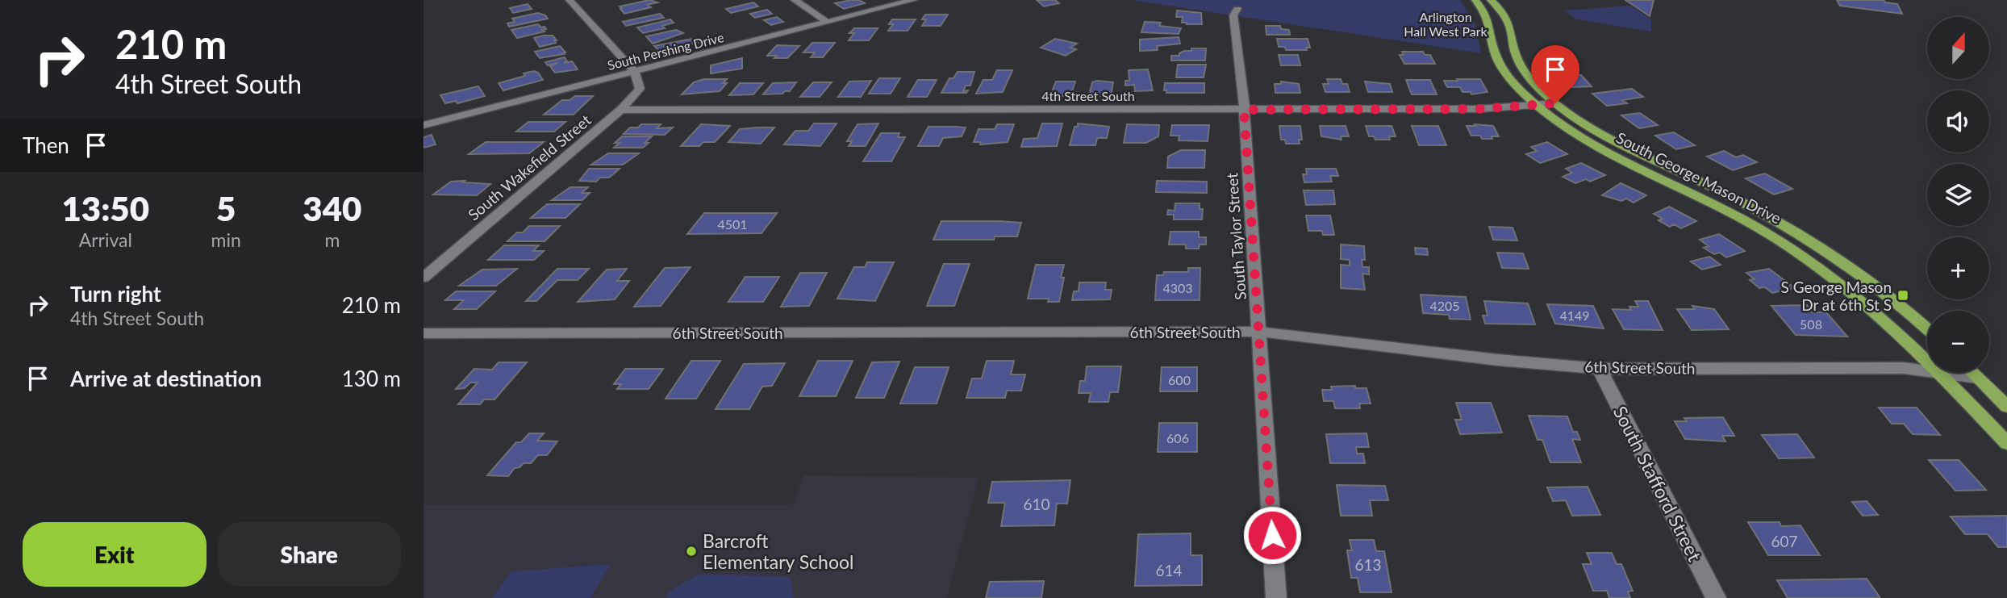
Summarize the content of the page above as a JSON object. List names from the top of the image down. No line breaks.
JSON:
{"streets":{"main road":["South George Mason Drive"],"street":["South Pershing Drive","4th Street South","South Wakefield Street","South Taylor Street","6th Street South","South Stafford Street"]},"crossings":[["South Pershing Drive","South Wakefield Street"],["4th Street South","South Wakefield Street"],["4th Street South","South George Mason Drive"],["4th Street South","South Taylor Street"],["South Taylor Street","6th Street South"],["6th Street South","South Stafford Street"]],"parks":["Arlington Hall West Park"],"places":{"transit":["S George Mason Dr at 6th St S"],"other":["Barcroft Elementary School"]},"house_numbers":["4501","4303","4205","4149","508","600","606","610","607","613","614"],"north":"top","page":{"turn":["210 m","4th Street South"],"map_buttons":["+","−"],"then":"Then","eta":["13:50","Arrival","5","min","340","m"],"list":[{"name":"Turn right","note":"4th Street South","value":"210 m"},{"name":"Arrive at destination","value":"130 m"}],"buttons":["Exit","Share"]}}
